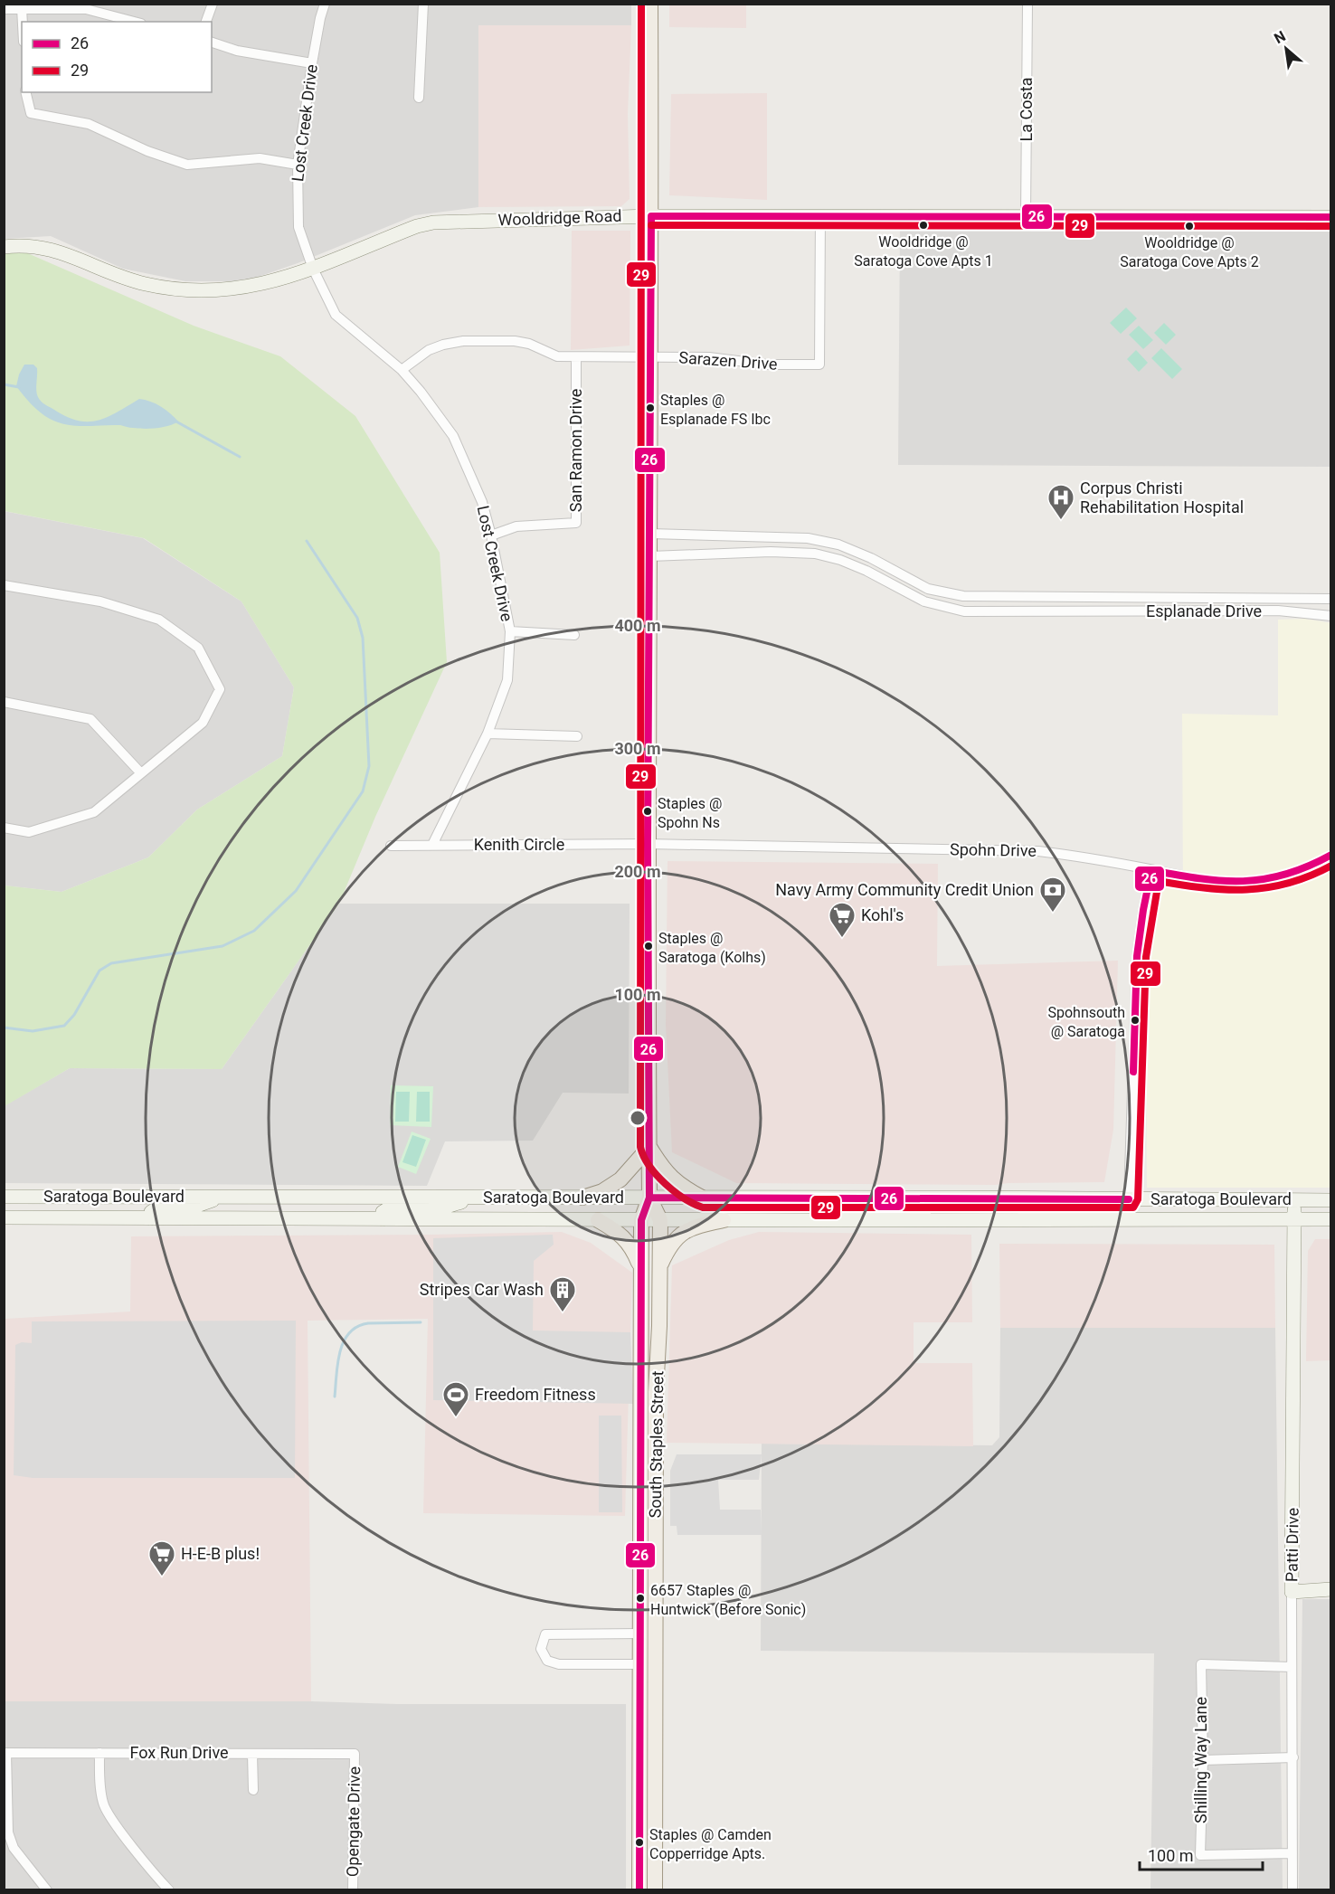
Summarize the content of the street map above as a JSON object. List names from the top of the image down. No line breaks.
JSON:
{"streets":{"main road":["Wooldridge Road","Saratoga Boulevard","South Staples Street","Patti Drive"],"street":["La Costa","Lost Creek Drive","Sarazen Drive","San Ramon Drive","Esplanade Drive","Kenith Circle","Spohn Drive","Fox Run Drive","Shilling Way Lane","Opengate Drive"]},"crossings":[["La Costa","Wooldridge Road"],["Lost Creek Drive","Wooldridge Road"],["Lost Creek Drive","Sarazen Drive"],["Lost Creek Drive","San Ramon Drive"],["Lost Creek Drive","Kenith Circle"],["Wooldridge Road","Sarazen Drive"],["Wooldridge Road","South Staples Street"],["Sarazen Drive","San Ramon Drive"],["Sarazen Drive","South Staples Street"],["Esplanade Drive","South Staples Street"],["Kenith Circle","Spohn Drive"],["Kenith Circle","South Staples Street"],["Spohn Drive","South Staples Street"],["Saratoga Boulevard","South Staples Street"],["Saratoga Boulevard","Patti Drive"],["Patti Drive","Shilling Way Lane"],["Fox Run Drive","Opengate Drive"]],"places":{"other":["Wooldridge @ Saratoga Cove Apts 1","Wooldridge @ Saratoga Cove Apts 2","Staples @ Esplanade FS Ibc","Staples @ Spohn Ns","Staples @ Saratoga (Kolhs)","Spohnsouth @ Saratoga","6657 Staples @ Huntwick (Before Sonic)","Staples @ Camden Copperridge Apts."],"hospital":["Corpus Christi Rehabilitation Hospital"],"bank":["Navy Army Community Credit Union"],"supermarket":["Kohl's","H-E-B plus!"],"building":["Stripes Car Wash"],"sports":["Freedom Fitness"]},"lines":["transit line 29","transit line 26"],"legend":["26","29"],"scale_bar":"100 m","north":"top left","rings":["400 m","300 m","200 m","100 m"]}
